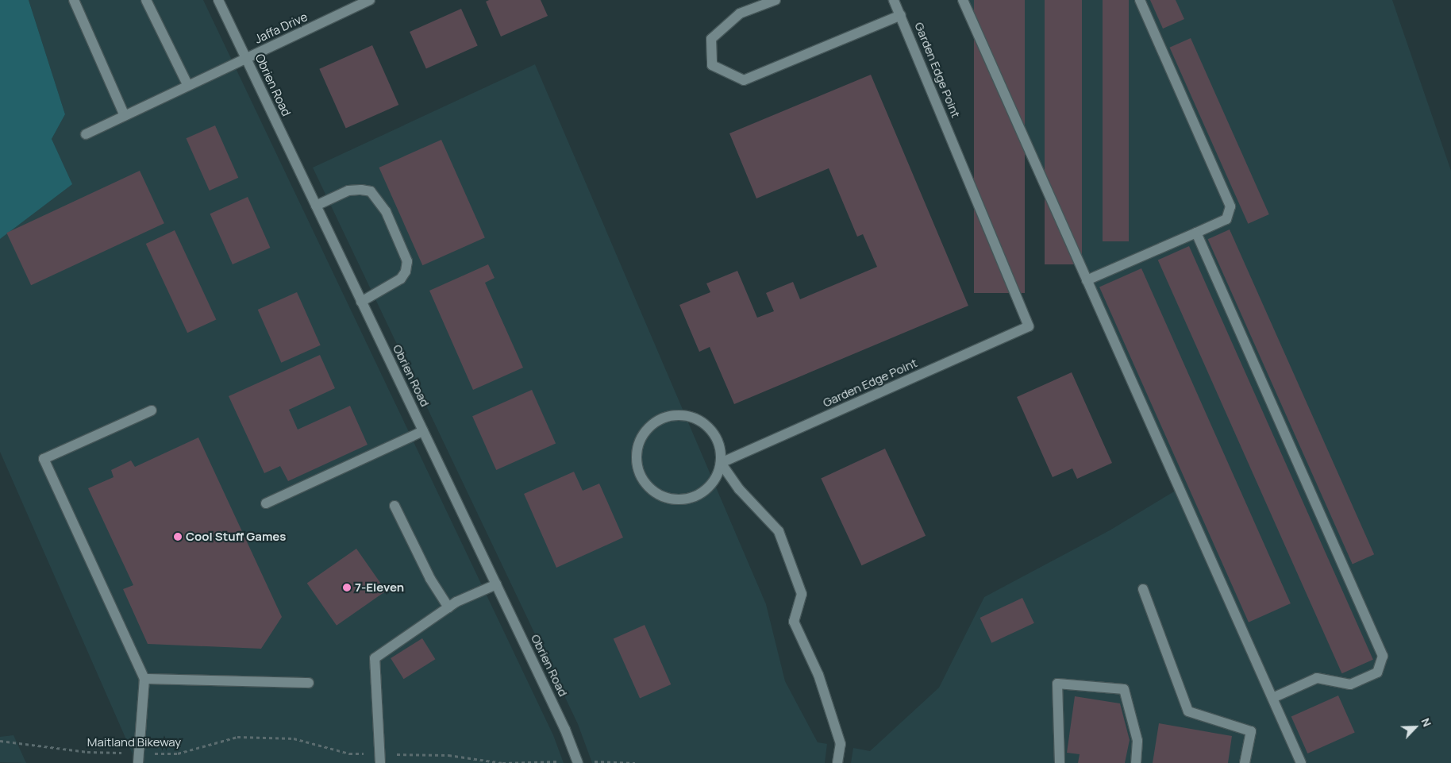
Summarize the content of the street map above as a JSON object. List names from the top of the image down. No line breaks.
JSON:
{"streets":{"street":["Jaffa Drive","Garden Edge Point","Obrien Road"],"path":["Maitland Bikeway"]},"crossings":[["Jaffa Drive","Obrien Road"]],"places":["Cool Stuff Games","7-Eleven"],"north":"top right"}
